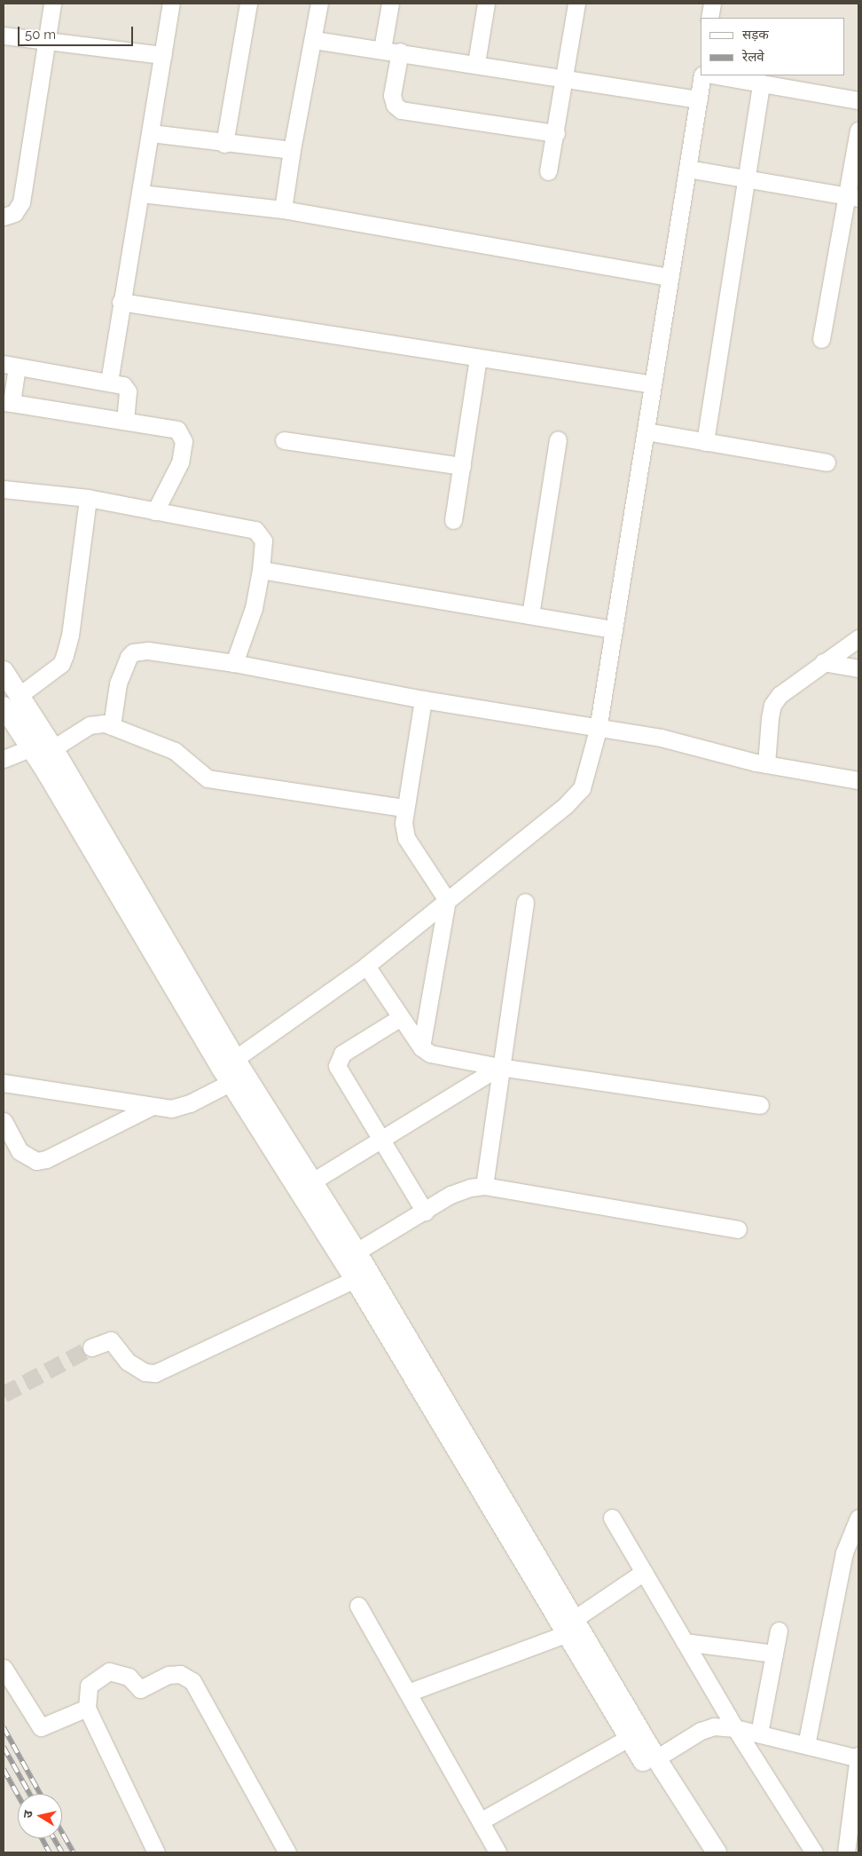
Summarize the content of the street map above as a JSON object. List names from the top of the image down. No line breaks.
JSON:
{"legend":["सड़क","रेलवे"],"scale_bar":"50 m","north":"left"}
